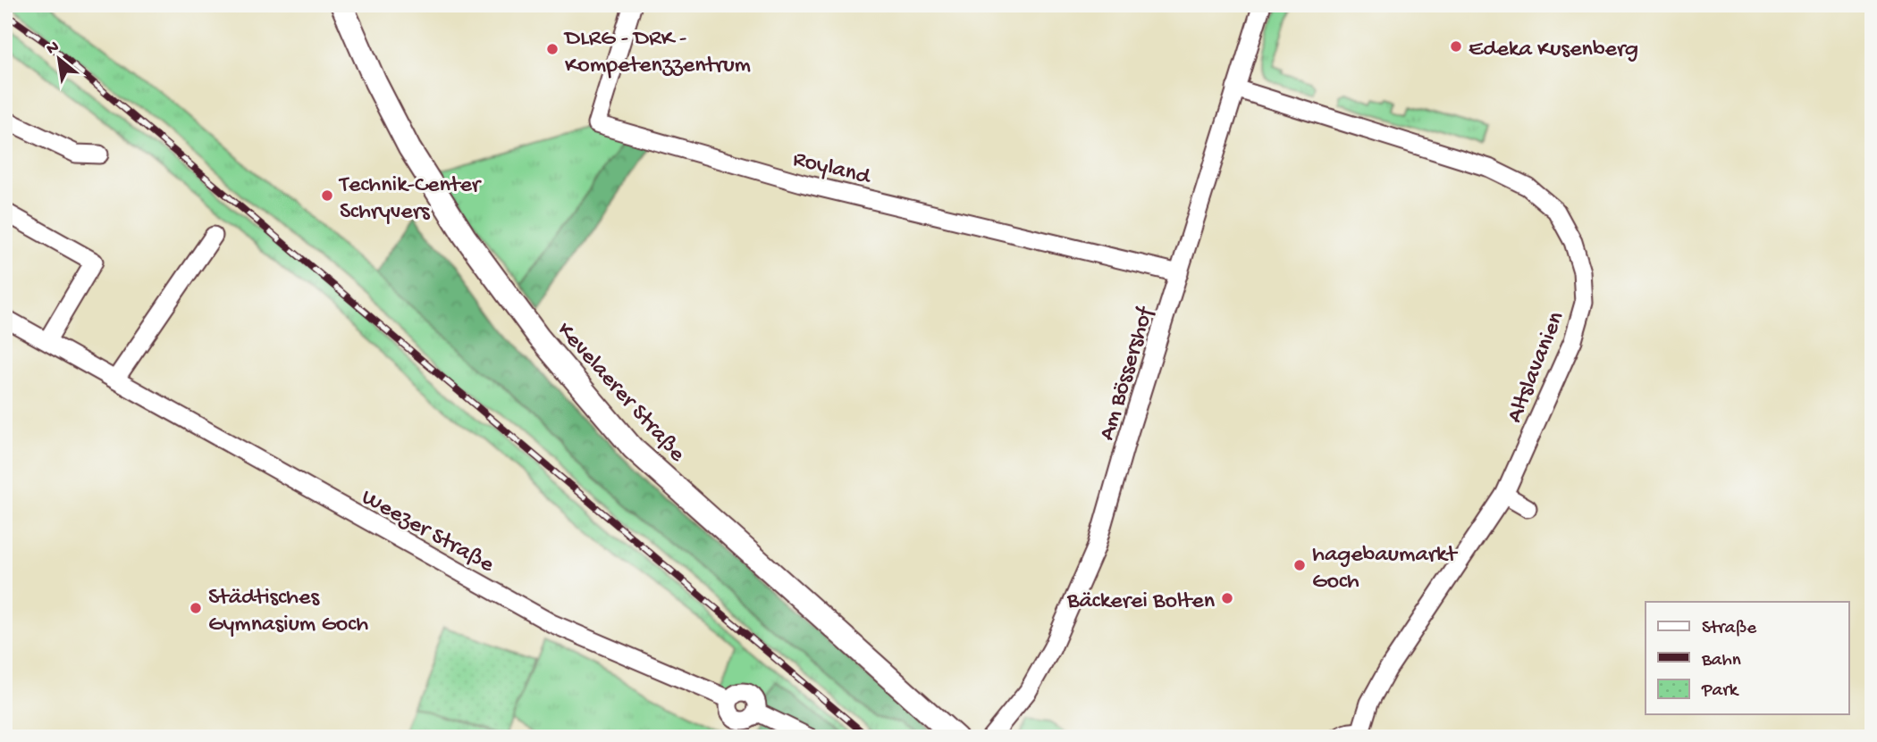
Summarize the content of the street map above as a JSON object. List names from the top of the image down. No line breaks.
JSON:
{"streets":{"main road":["Kevelaerer Straße"],"street":["Royland","Altslavanien","Am Bössershof","Weezer Straße"]},"crossings":[["Royland","Am Bössershof"],["Altslavanien","Am Bössershof"]],"places":["Edeka Kusenberg","DLRG - DRK - Kompetenzzentrum","Technik-Center Schryvers","hagebaumarkt Goch","Bäckerei Bolten","Städtisches Gymnasium Goch"],"legend":["Straße","Bahn","Park"],"north":"top left"}
